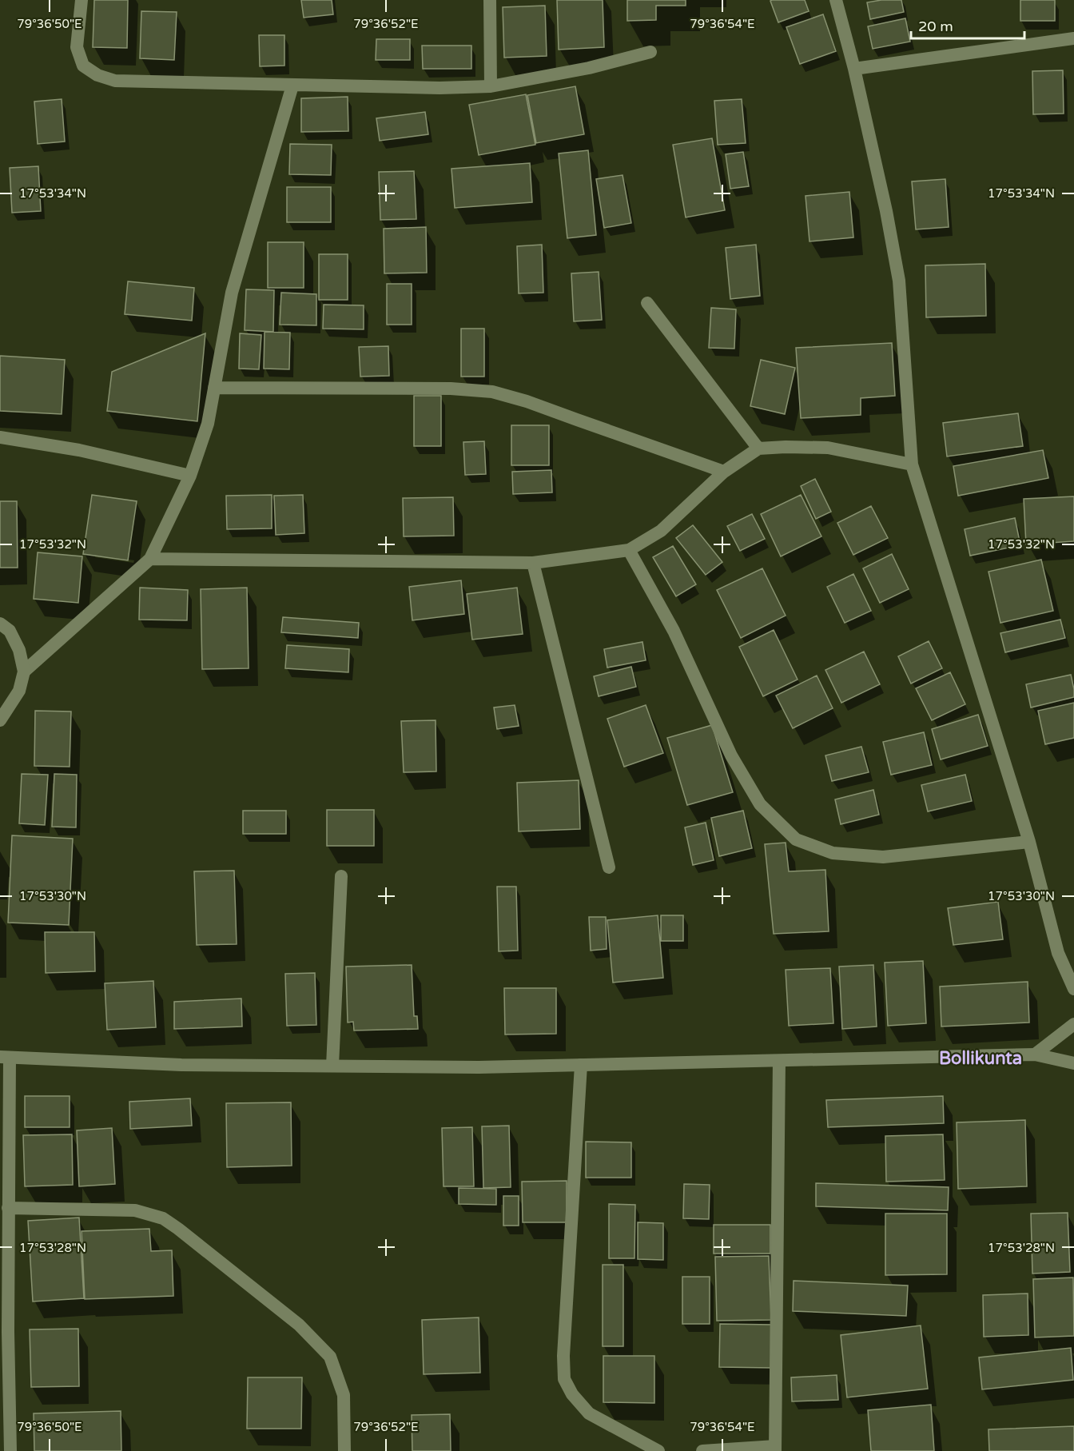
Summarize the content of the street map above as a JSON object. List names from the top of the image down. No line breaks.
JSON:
{"districts":["Bollikunta"],"scale_bar":"20 m","coordinates":["79°36'50\"E","79°36'52\"E","79°36'54\"E","17°53'34\"N","17°53'32\"N","17°53'30\"N","17°53'28\"N"]}
